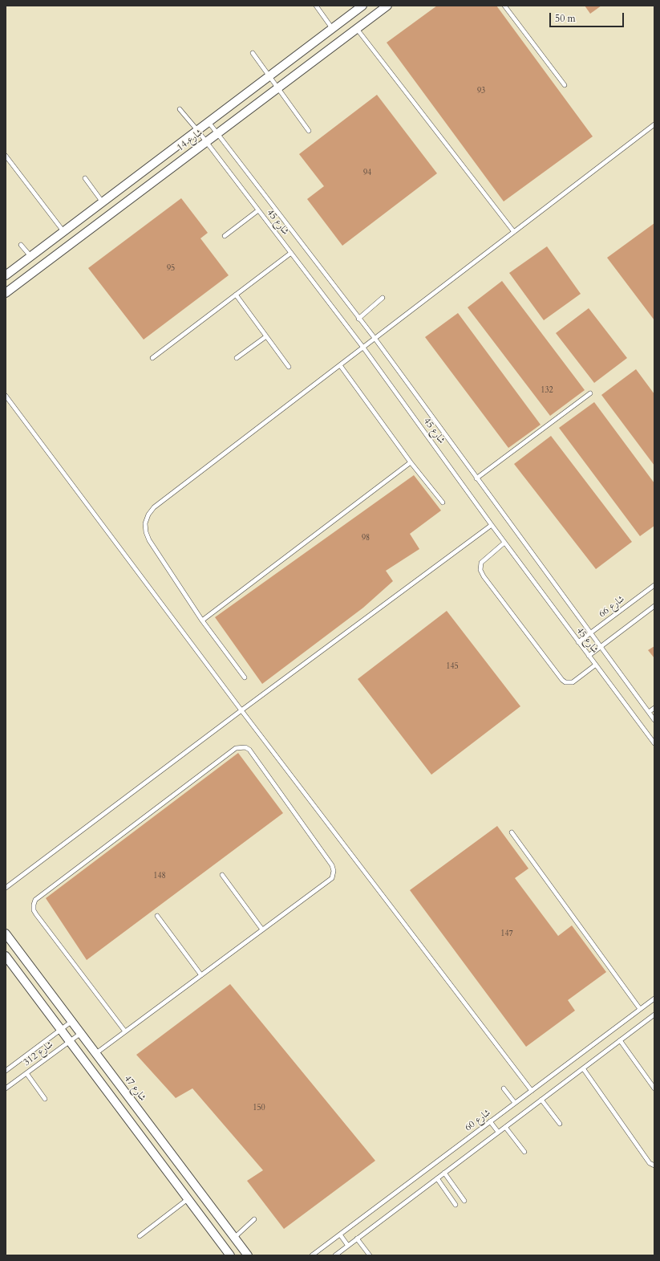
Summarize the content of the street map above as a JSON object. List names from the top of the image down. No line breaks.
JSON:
{"streets":{"street":["شارع 14","شارع 47"],"lane":["شارع 45","شارع 66","شارع 312","شارع 60"]},"crossings":[["شارع 14","شارع 45"],["شارع 45","شارع 66"],["شارع 312","شارع 47"]],"house_numbers":["93","94","95","132","98","145","148","147","150"],"scale_bar":"50 m"}
